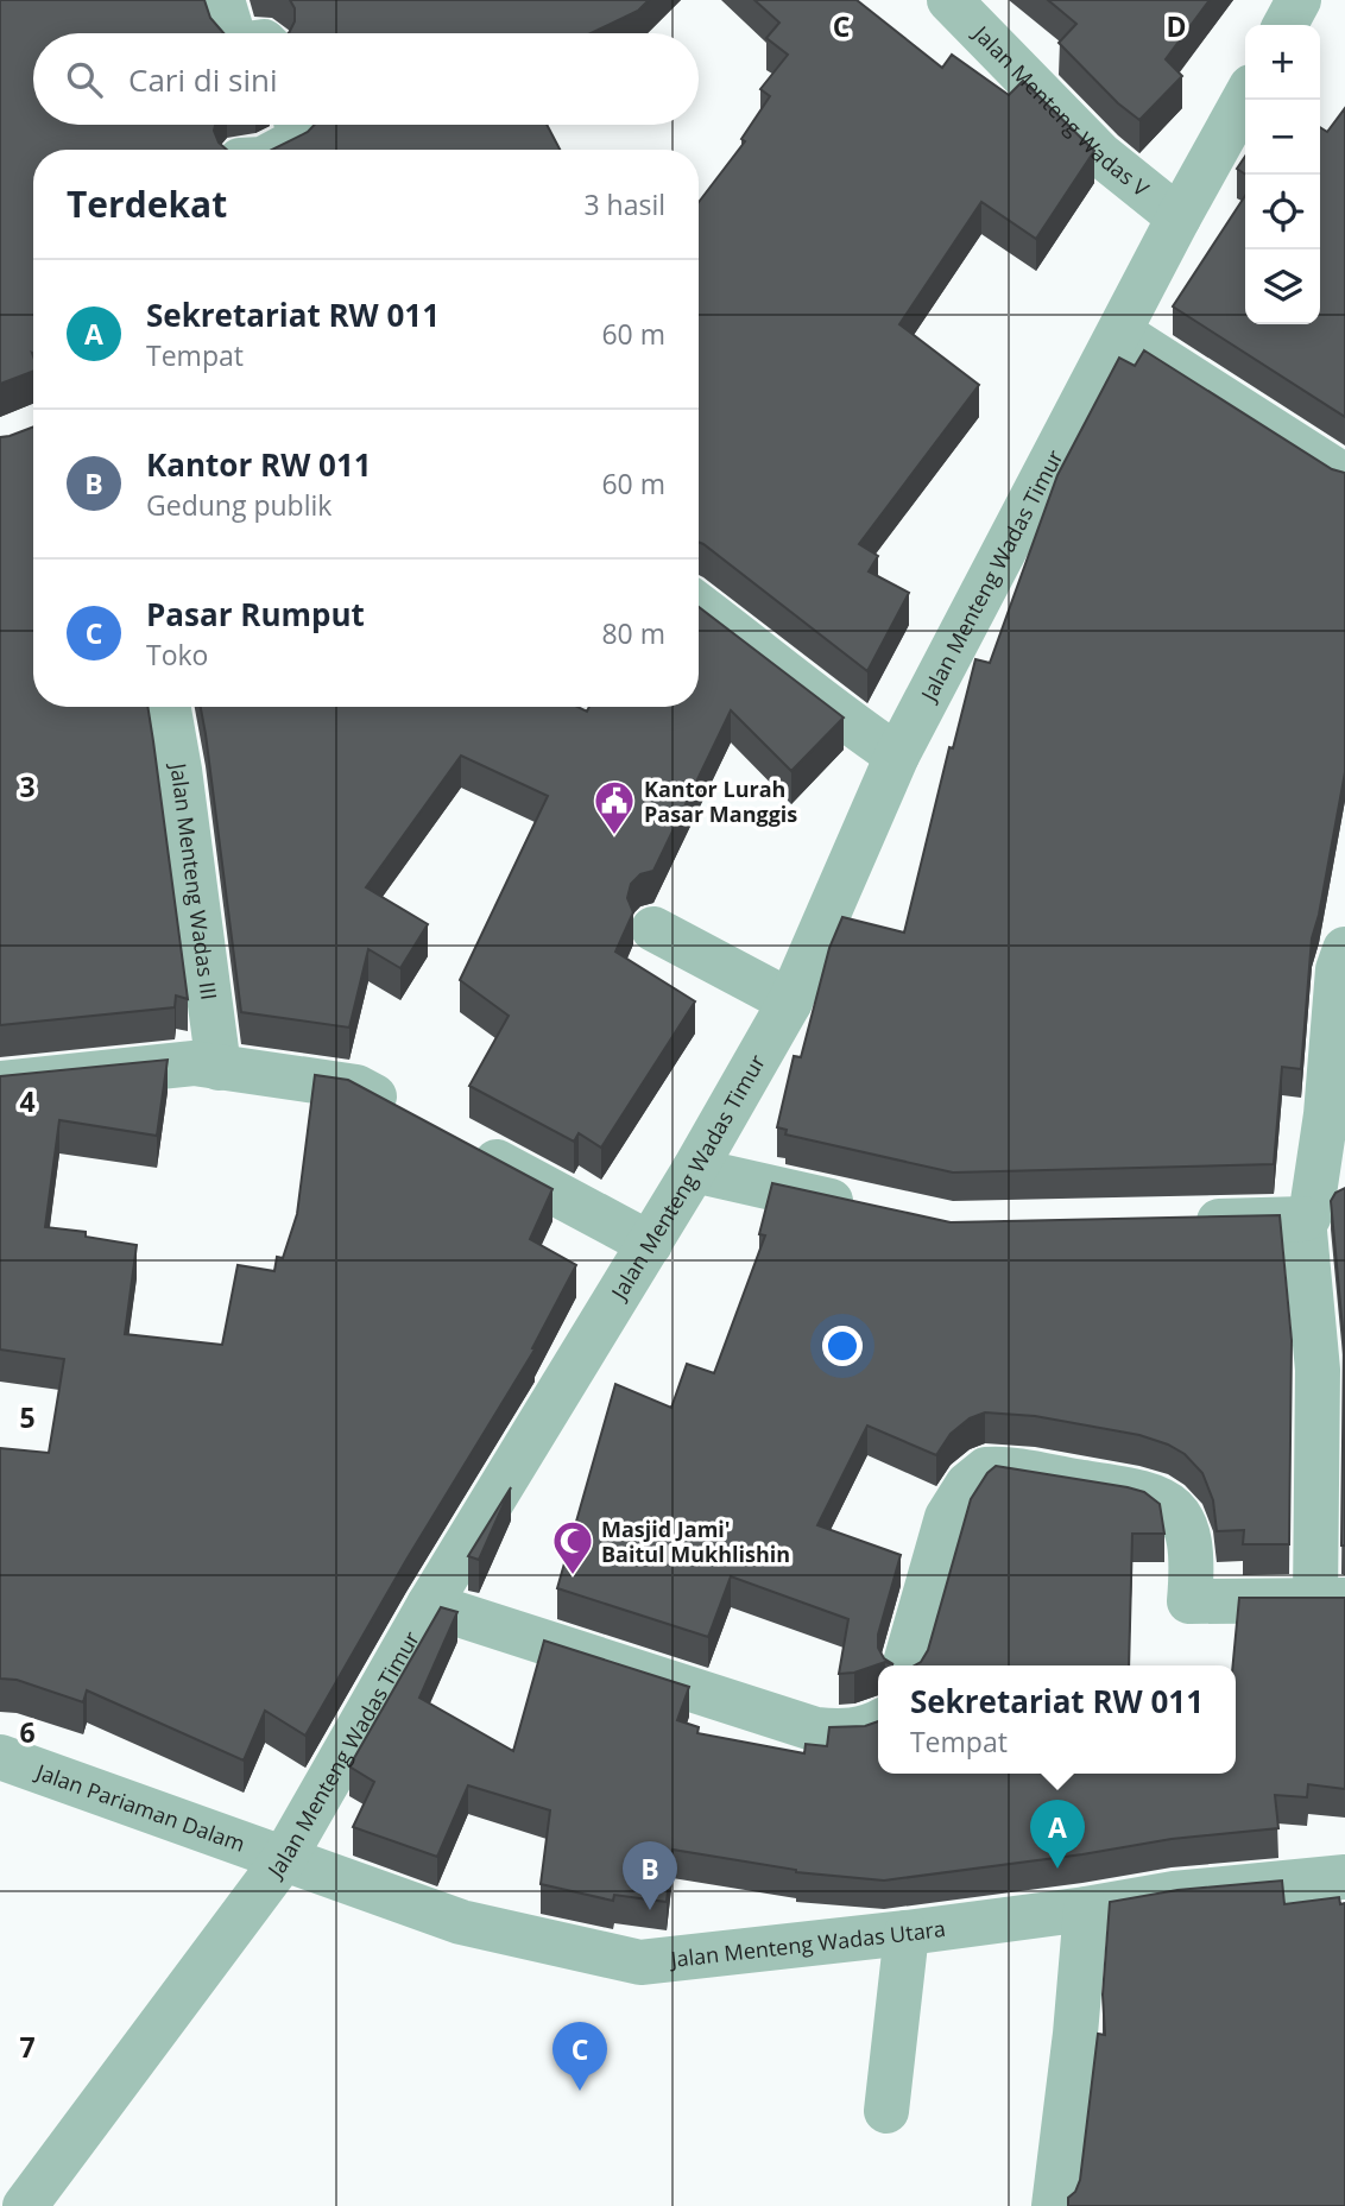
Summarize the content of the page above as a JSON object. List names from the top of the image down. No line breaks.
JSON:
{"streets":{"street":["Jalan Menteng Wadas V","Jalan Menteng Wadas Timur","Jalan Menteng Wadas III","Jalan Pariaman Dalam","Jalan Menteng Wadas Utara"]},"crossings":[["Jalan Menteng Wadas V","Jalan Menteng Wadas Timur"],["Jalan Menteng Wadas Timur","Jalan Pariaman Dalam"],["Jalan Menteng Wadas Timur","Jalan Menteng Wadas Utara"],["Jalan Pariaman Dalam","Jalan Menteng Wadas Utara"]],"places":{"public building":["Kantor Lurah Pasar Manggis"],"mosque":["Masjid Jami' Baitul Mukhlishin"]},"page":{"map_buttons":["+","−"],"search":"Cari di sini","heading":["Terdekat","3 hasil"],"list":[{"mark":"A","name":"Sekretariat RW 011","note":"Tempat","value":"60 m"},{"mark":"B","name":"Kantor RW 011","note":"Gedung publik","value":"60 m"},{"mark":"C","name":"Pasar Rumput","note":"Toko","value":"80 m"}],"popup":["Sekretariat RW 011","Tempat"],"pins":["A","B","C"]},"grid":{"columns":["C","D"],"rows":["3","4","5","6","7"]}}
